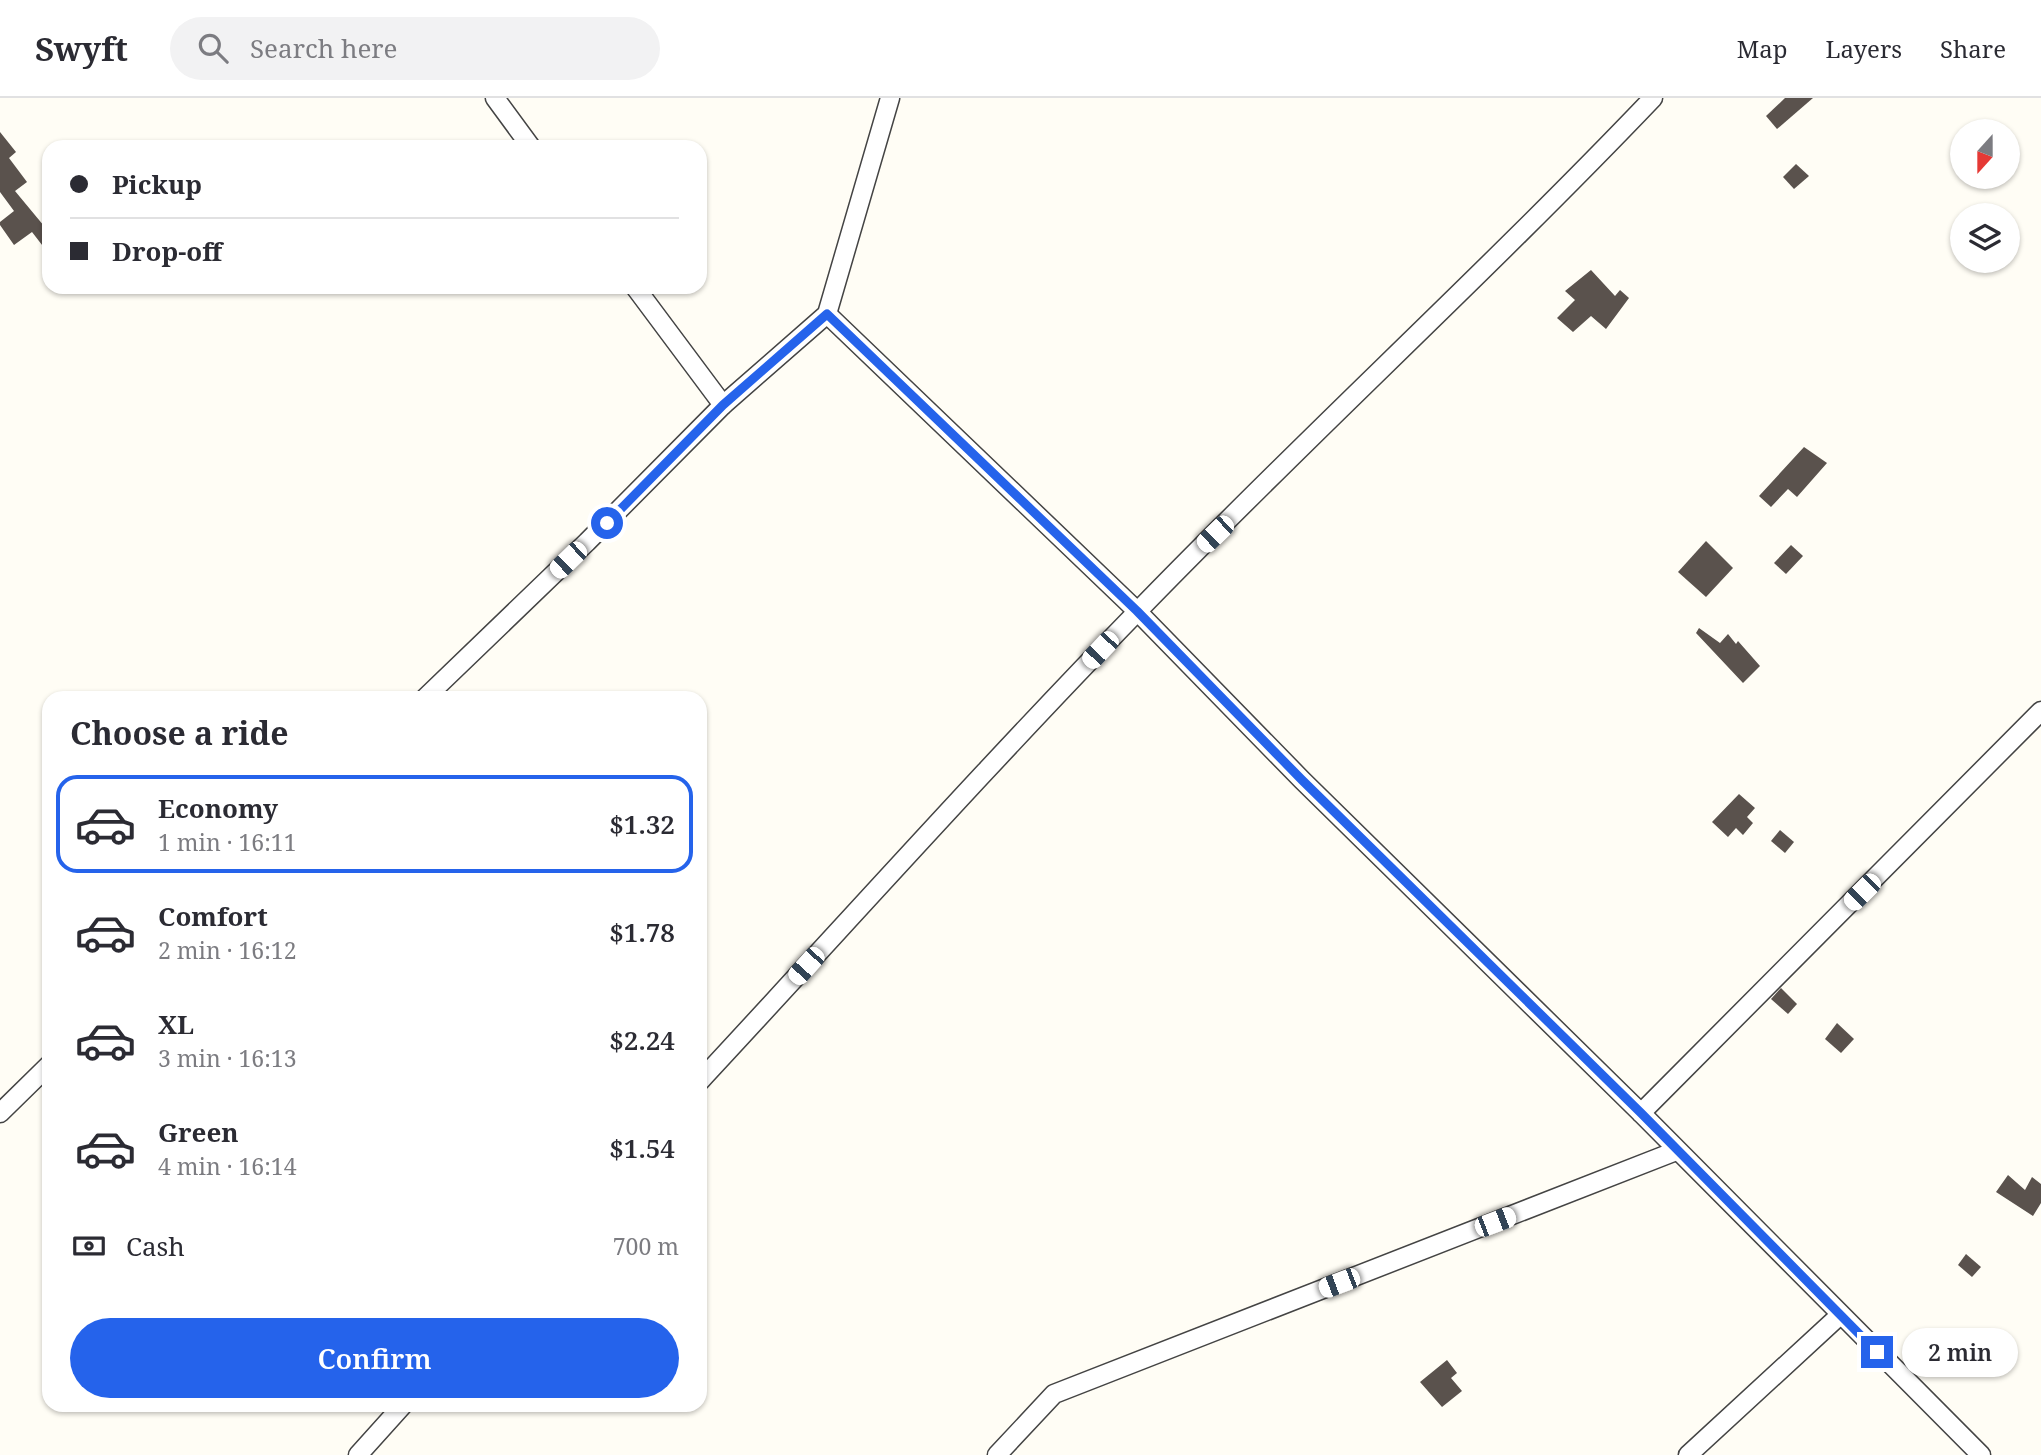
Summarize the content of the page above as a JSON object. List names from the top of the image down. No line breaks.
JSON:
{"north":"bottom","page":{"header":"Swyft","search":"Search here","nav":["Map","Layers","Share"],"banner":["Pickup","Drop-off"],"heading":"Choose a ride","list":[{"name":"Economy","note":"1 min · 16:11","value":"$1.32"},{"name":"Comfort","note":"2 min · 16:12","value":"$1.78"},{"name":"XL","note":"3 min · 16:13","value":"$2.24"},{"name":"Green","note":"4 min · 16:14","value":"$1.54"}],"pay":["Cash","700 m"],"buttons":"Confirm","bubble":"2 min"}}
